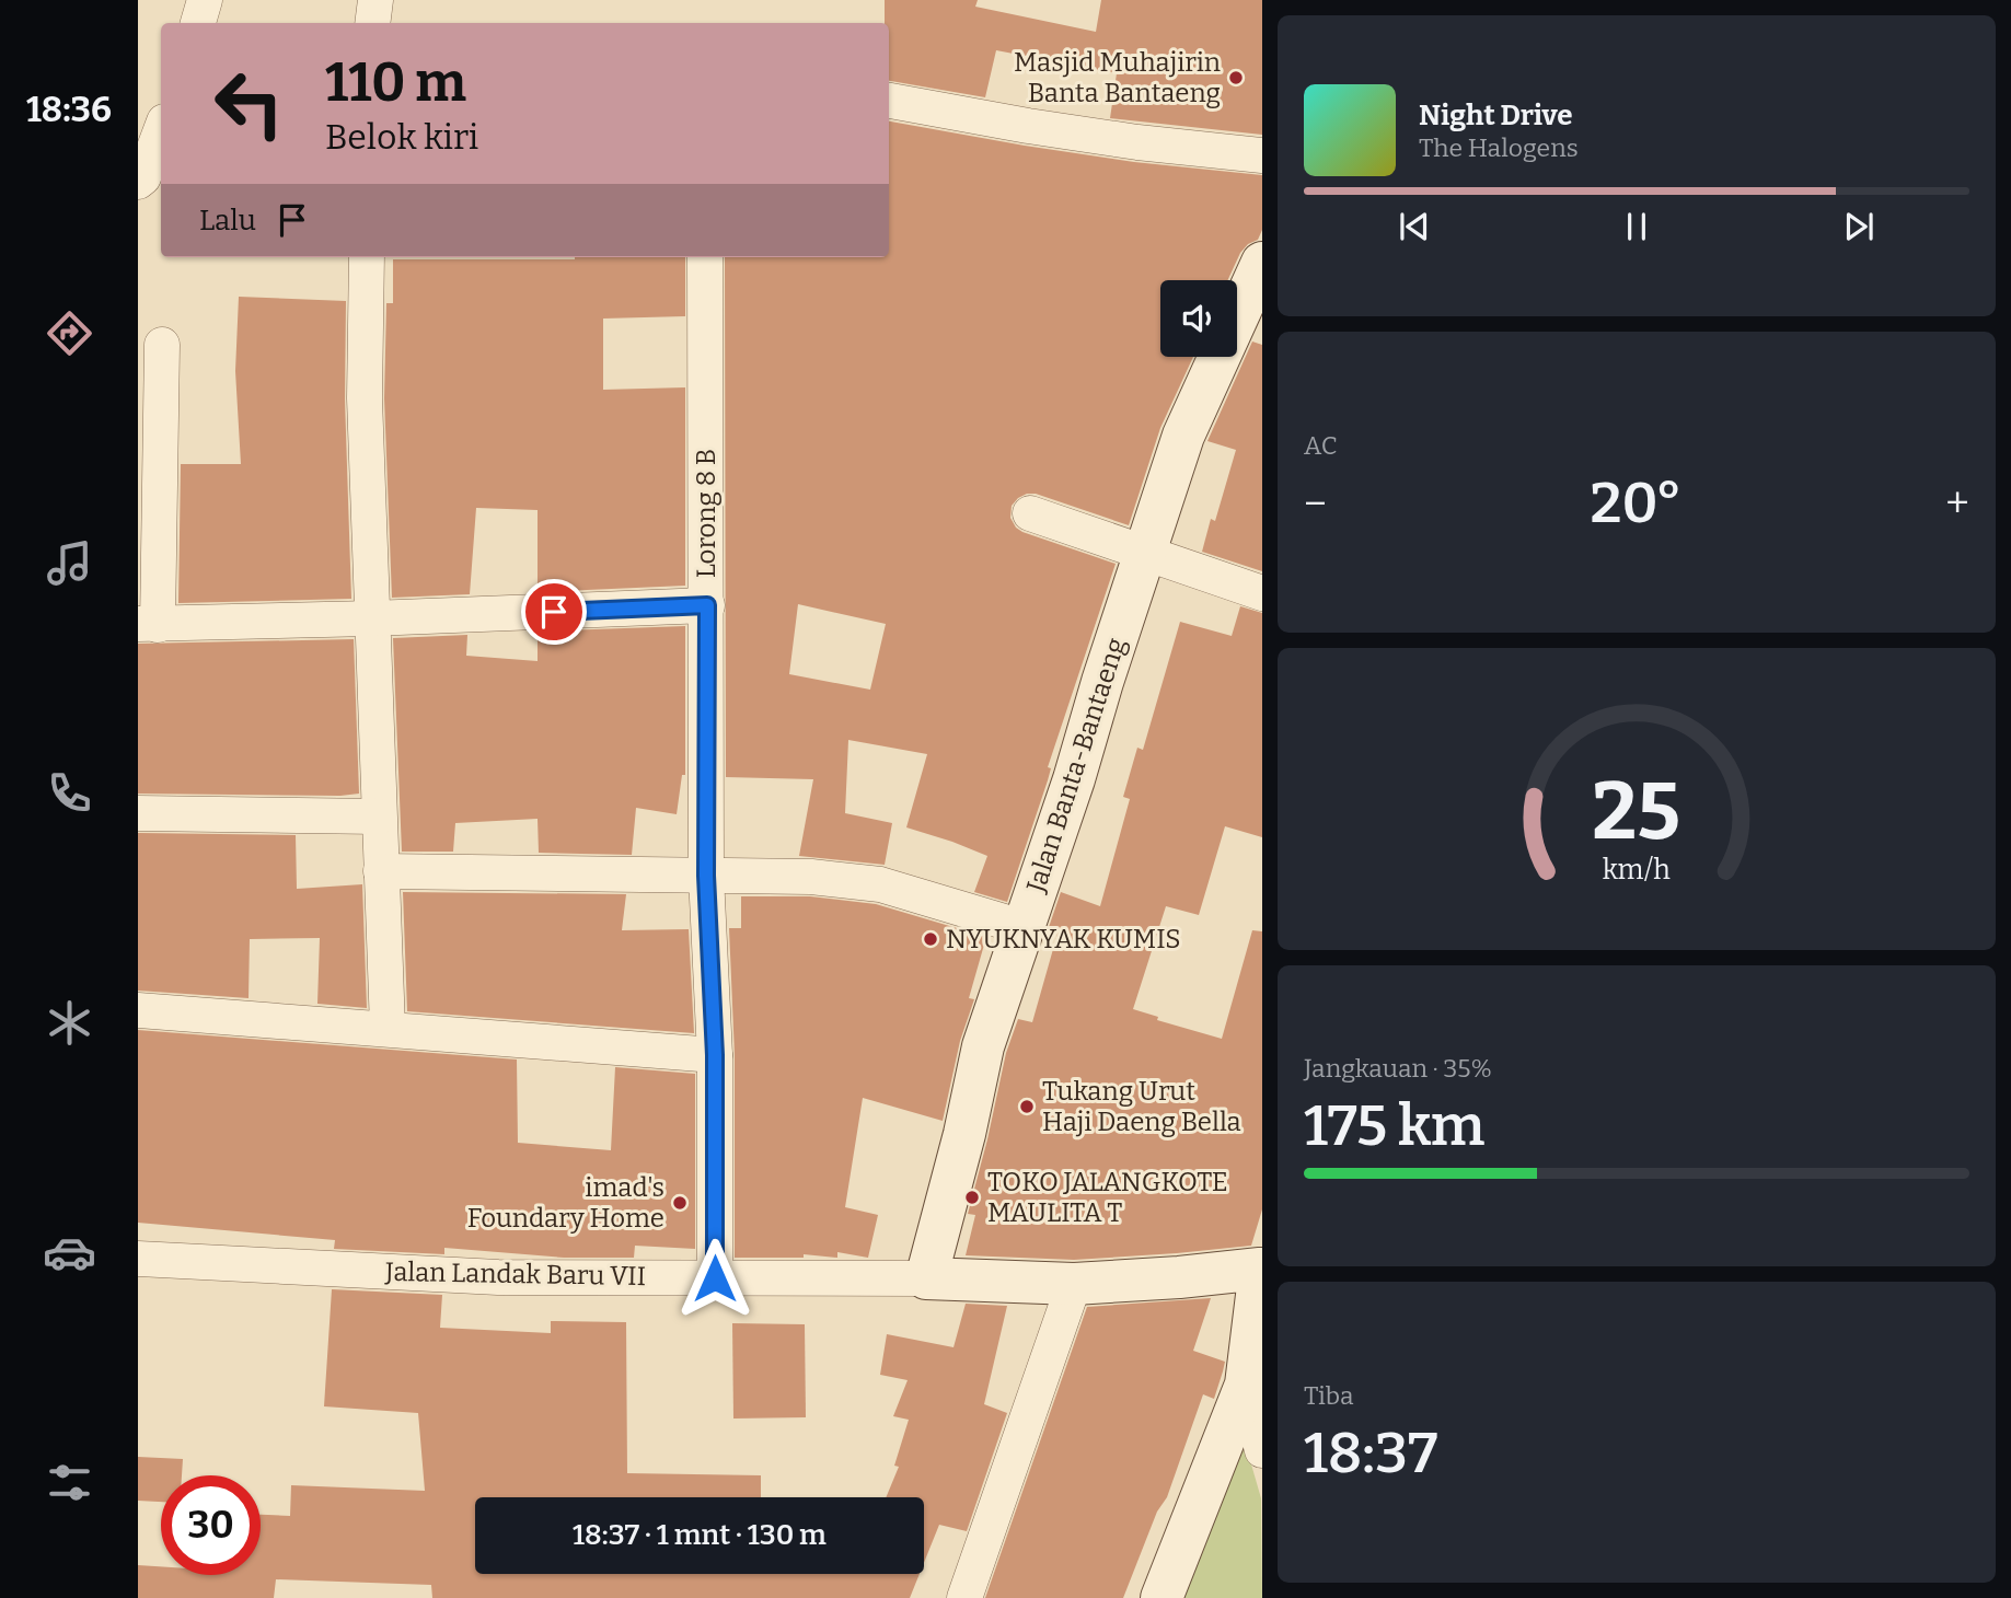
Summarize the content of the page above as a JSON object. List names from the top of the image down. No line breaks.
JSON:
{"streets":{"street":["Lorong 8 B","Jalan Banta-Bantaeng","Jalan Landak Baru VII"]},"crossings":[["Lorong 8 B","Jalan Landak Baru VII"],["Jalan Banta-Bantaeng","Jalan Landak Baru VII"]],"places":["Masjid Muhajirin Banta Bantaeng","NYUKNYAK KUMIS","Tukang Urut Haji Daeng Bella","TOKO JALANGKOTE MAULITA T","imad's Foundary Home"],"page":{"tabs":"18:36","turn":["110 m","Belok kiri"],"song":["Night Drive","The Halogens"],"then":"Lalu","tile":["AC",["Jangkauan · 35%","175 km"],["Tiba","18:37"]],"heat":["−","20°","+"],"limit":"30","trip":"18:37 · 1 mnt · 130 m","gauge":["25","km/h"]}}
